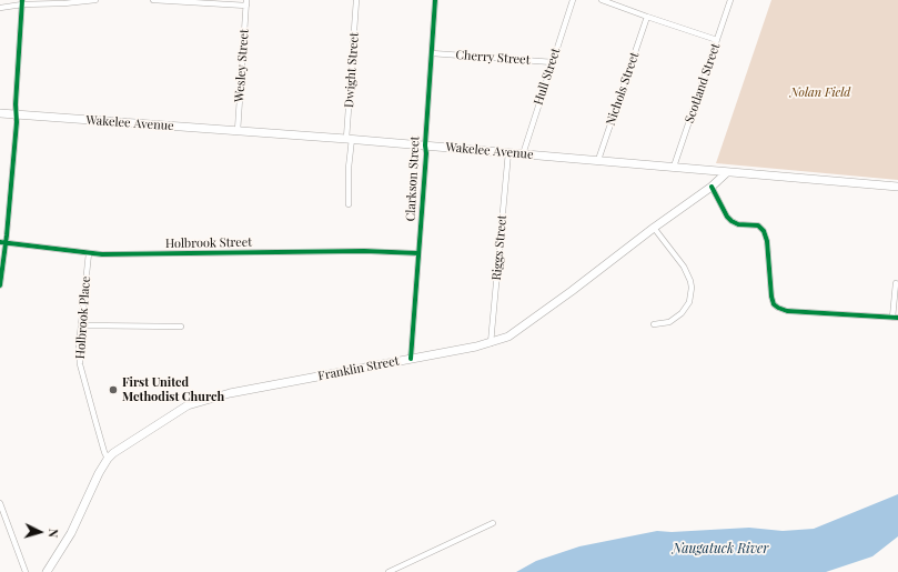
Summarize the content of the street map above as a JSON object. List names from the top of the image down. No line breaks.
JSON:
{"streets":{"main road":["Wakelee Avenue","Franklin Street"],"street":["Cherry Street","Wesley Street","Dwight Street","Hull Street","Scotland Street","Nichols Street","Clarkson Street","Holbrook Street","Riggs Street","Holbrook Place"]},"crossings":[["Cherry Street","Hull Street"],["Cherry Street","Clarkson Street"],["Wesley Street","Wakelee Avenue"],["Dwight Street","Wakelee Avenue"],["Hull Street","Wakelee Avenue"],["Scotland Street","Wakelee Avenue"],["Nichols Street","Wakelee Avenue"],["Wakelee Avenue","Clarkson Street"],["Wakelee Avenue","Riggs Street"],["Wakelee Avenue","Franklin Street"],["Clarkson Street","Holbrook Street"],["Clarkson Street","Franklin Street"],["Holbrook Street","Holbrook Place"],["Riggs Street","Franklin Street"],["Holbrook Place","Franklin Street"]],"water":["Naugatuck River"],"parks":["Nolan Field"],"places":["First United Methodist Church"],"north":"right"}
